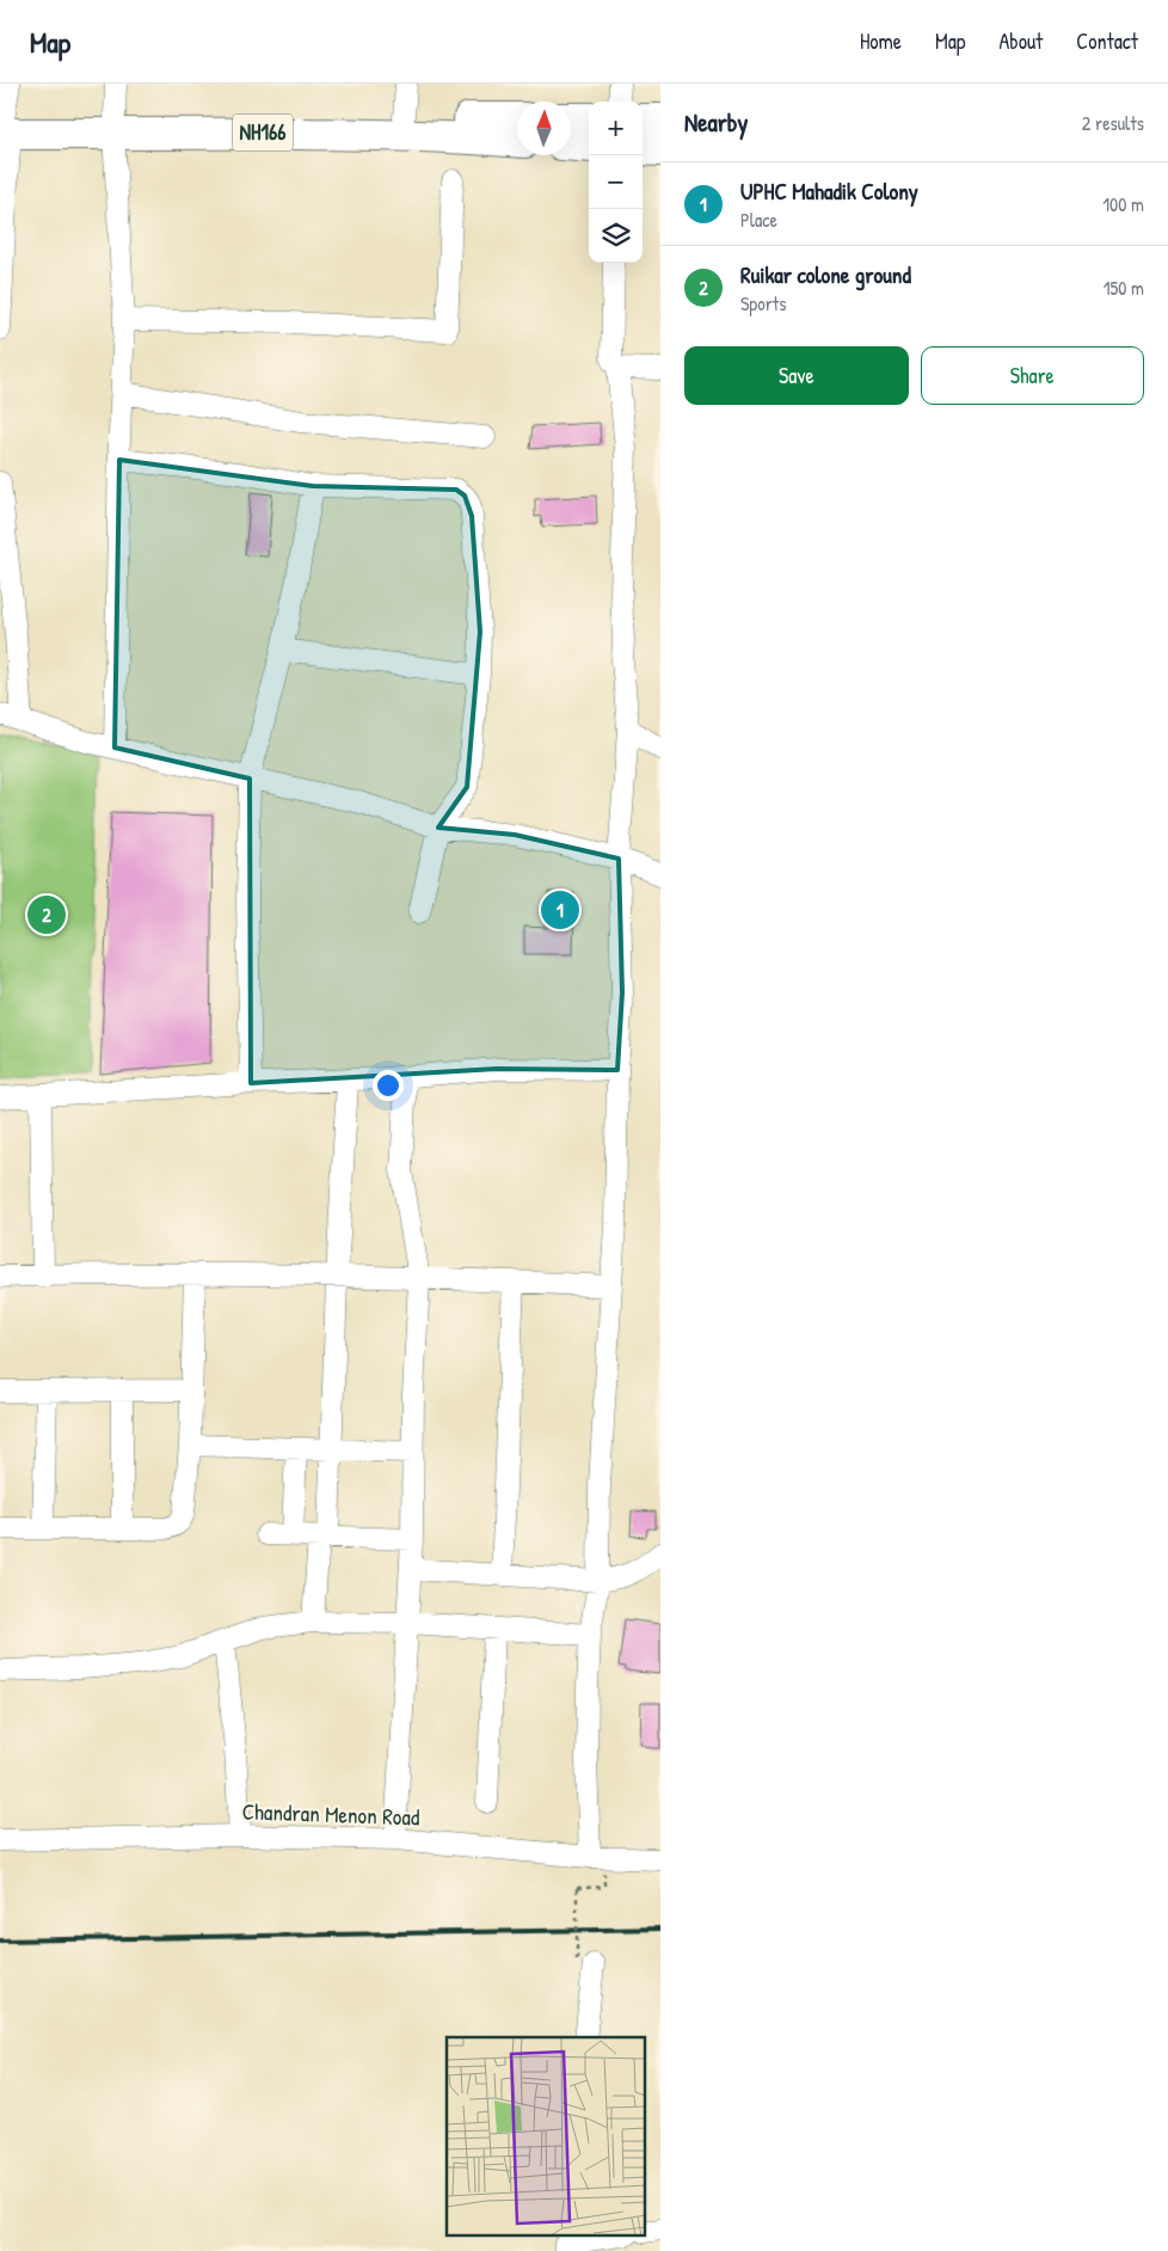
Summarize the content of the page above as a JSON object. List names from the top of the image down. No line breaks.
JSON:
{"streets":{"highway":["NH166"],"street":["Chandran Menon Road"]},"north":"top","page":{"header":"Map","nav":["Home","Map","About","Contact"],"heading":["Nearby","2 results"],"map_buttons":["+","−"],"list":[{"mark":"1","name":"UPHC Mahadik Colony","note":"Place","value":"100 m"},{"mark":"2","name":"Ruikar colone ground","note":"Sports","value":"150 m"}],"buttons":["Save","Share"],"pins":["1","2"]}}
